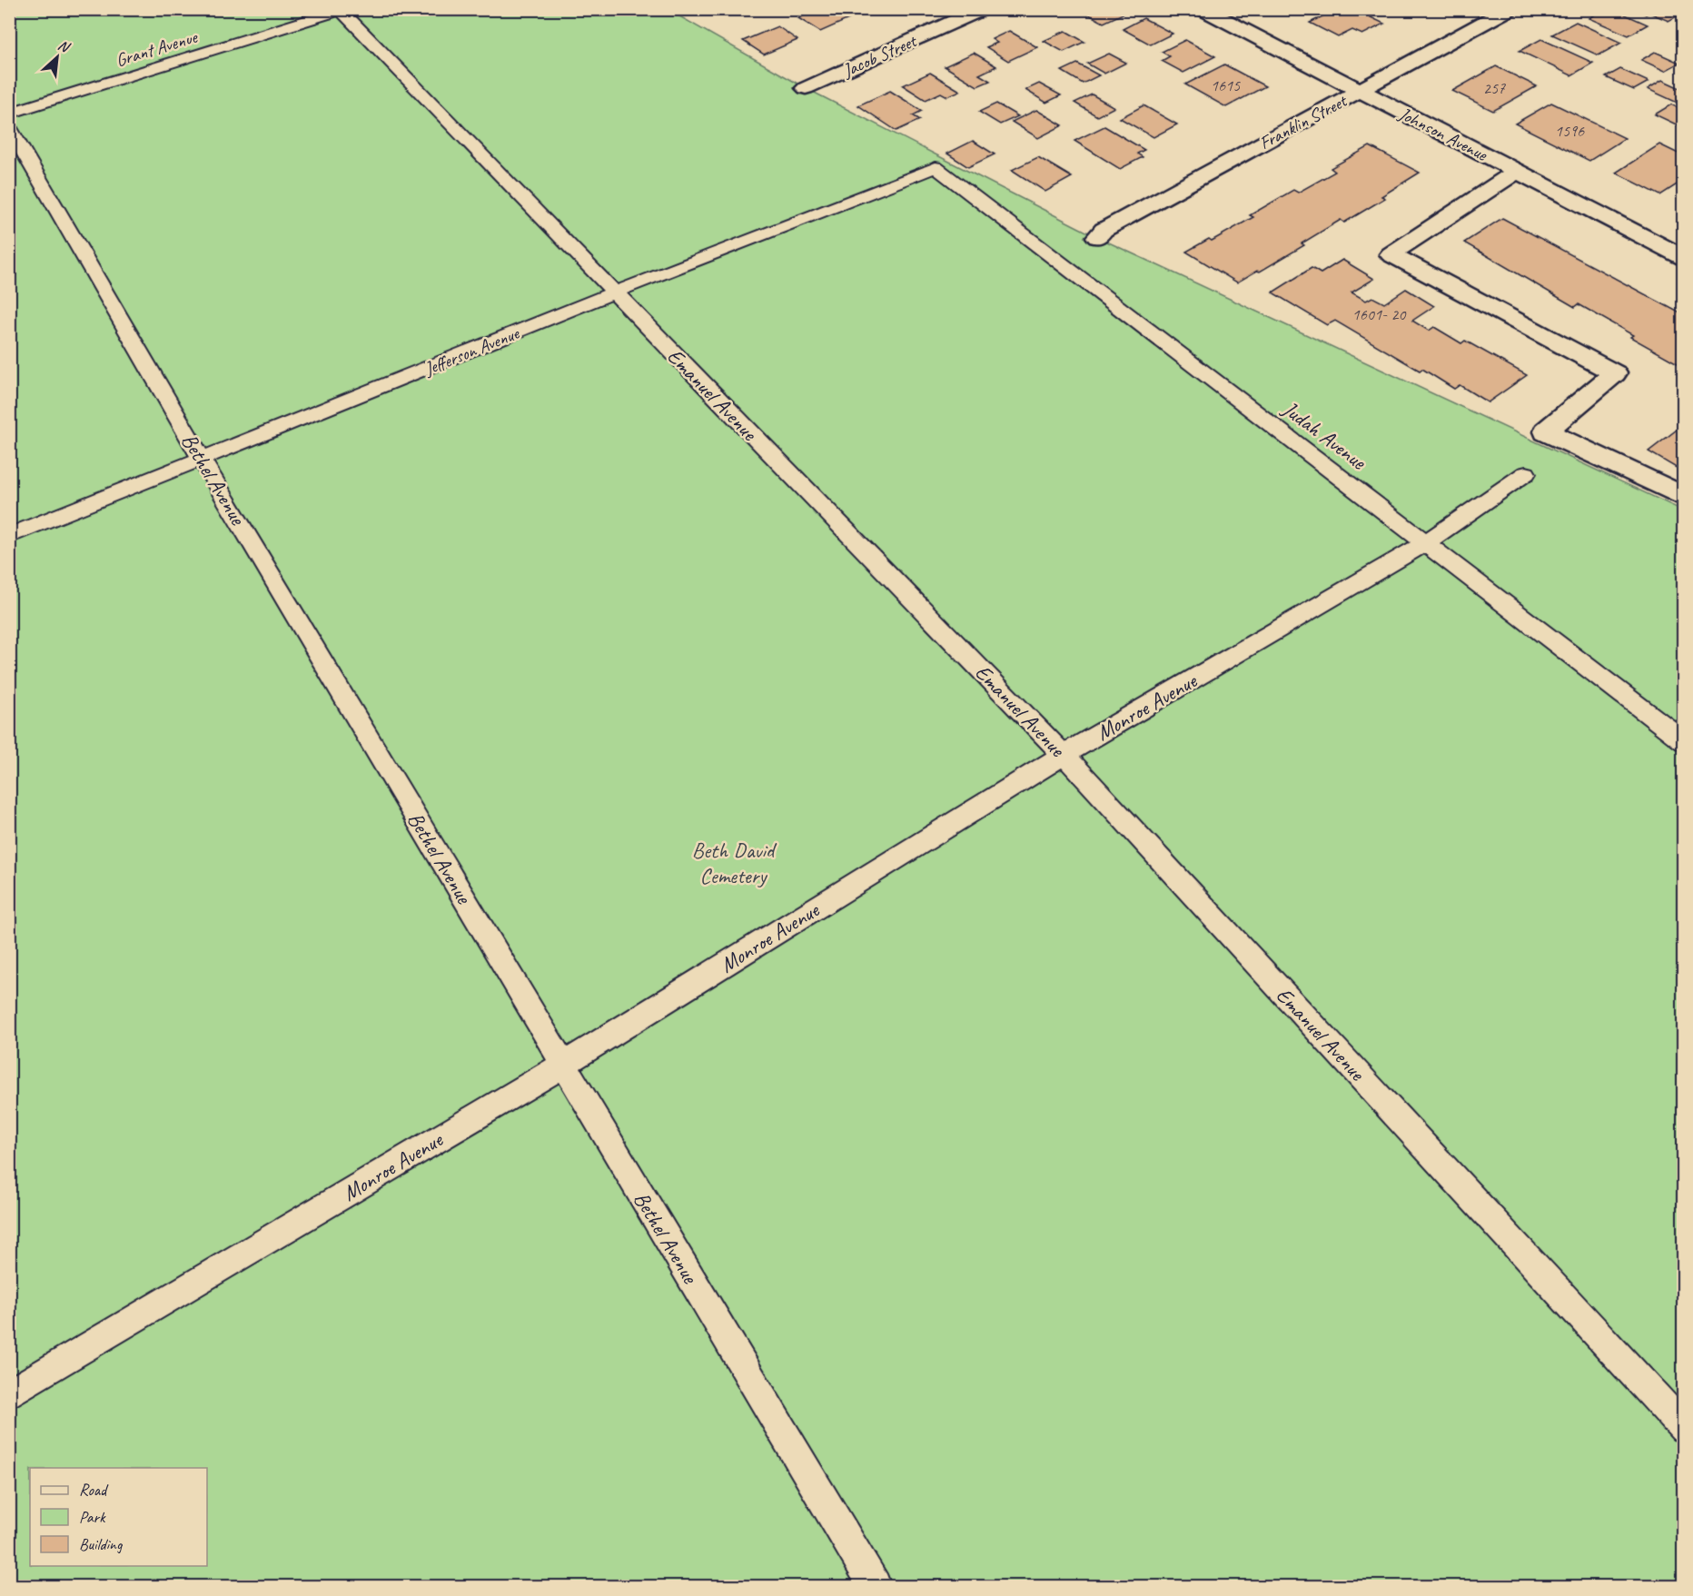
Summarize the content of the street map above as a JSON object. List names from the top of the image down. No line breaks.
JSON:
{"streets":{"street":["Jacob Street","Franklin Street","Johnson Avenue"],"lane":["Grant Avenue","Jefferson Avenue","Emanuel Avenue","Judah Avenue","Bethel Avenue","Monroe Avenue"]},"crossings":[["Grant Avenue","Emanuel Avenue"],["Franklin Street","Johnson Avenue"],["Jefferson Avenue","Emanuel Avenue"],["Jefferson Avenue","Judah Avenue"],["Jefferson Avenue","Bethel Avenue"],["Emanuel Avenue","Monroe Avenue"],["Judah Avenue","Monroe Avenue"],["Bethel Avenue","Monroe Avenue"]],"parks":["Beth David Cemetery"],"house_numbers":["1615","257","1596","1601- 20"],"legend":["Road","Park","Building"],"north":"top right"}
